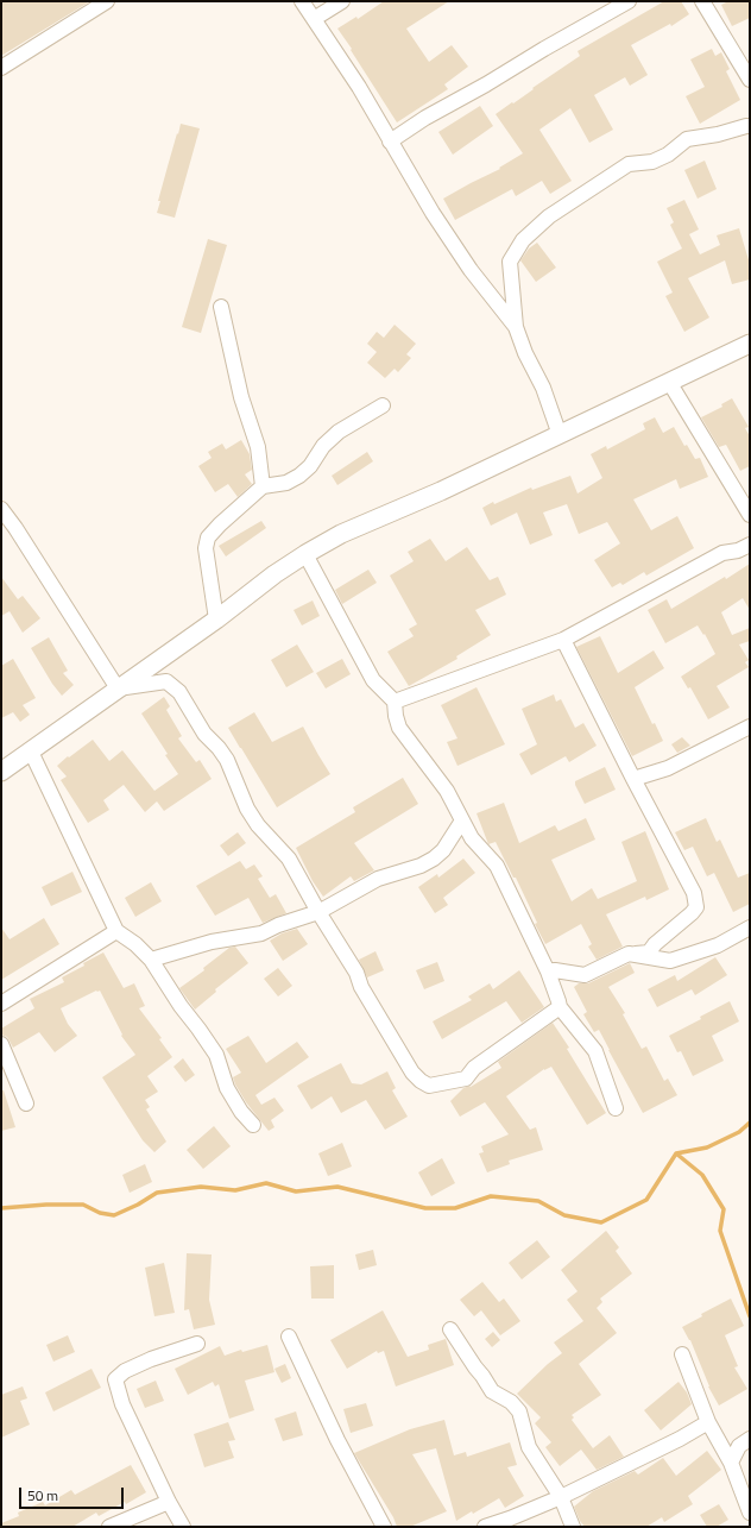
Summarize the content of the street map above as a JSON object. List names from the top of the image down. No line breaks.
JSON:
{"scale_bar":"50 m"}
